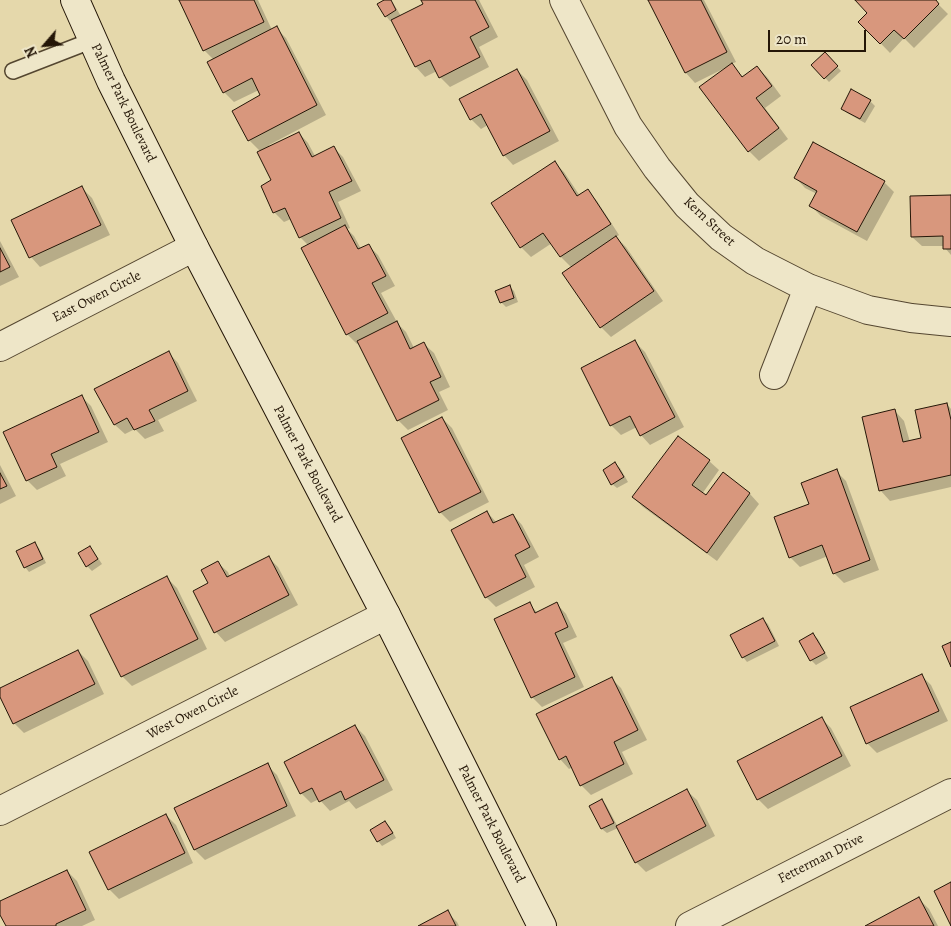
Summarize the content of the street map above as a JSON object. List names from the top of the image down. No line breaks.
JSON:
{"streets":{"street":["Palmer Park Boulevard","Kern Street","East Owen Circle","West Owen Circle","Fetterman Drive"]},"crossings":[["Palmer Park Boulevard","East Owen Circle"],["Palmer Park Boulevard","West Owen Circle"]],"scale_bar":"20 m","north":"bottom left"}
